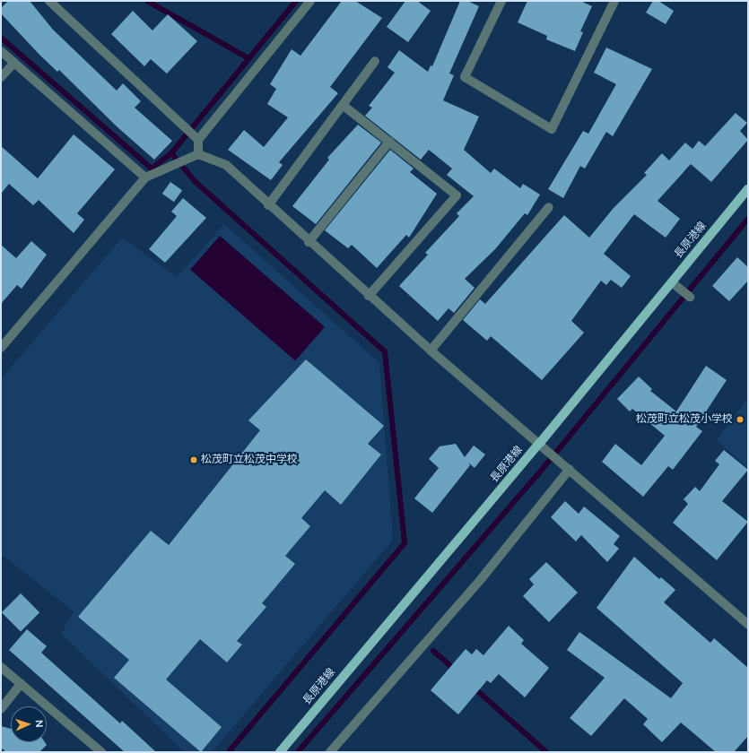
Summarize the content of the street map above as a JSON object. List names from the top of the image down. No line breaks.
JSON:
{"streets":{"main road":["長原港線"]},"places":["松茂町立松茂小学校","松茂町立松茂中学校"],"north":"right"}
